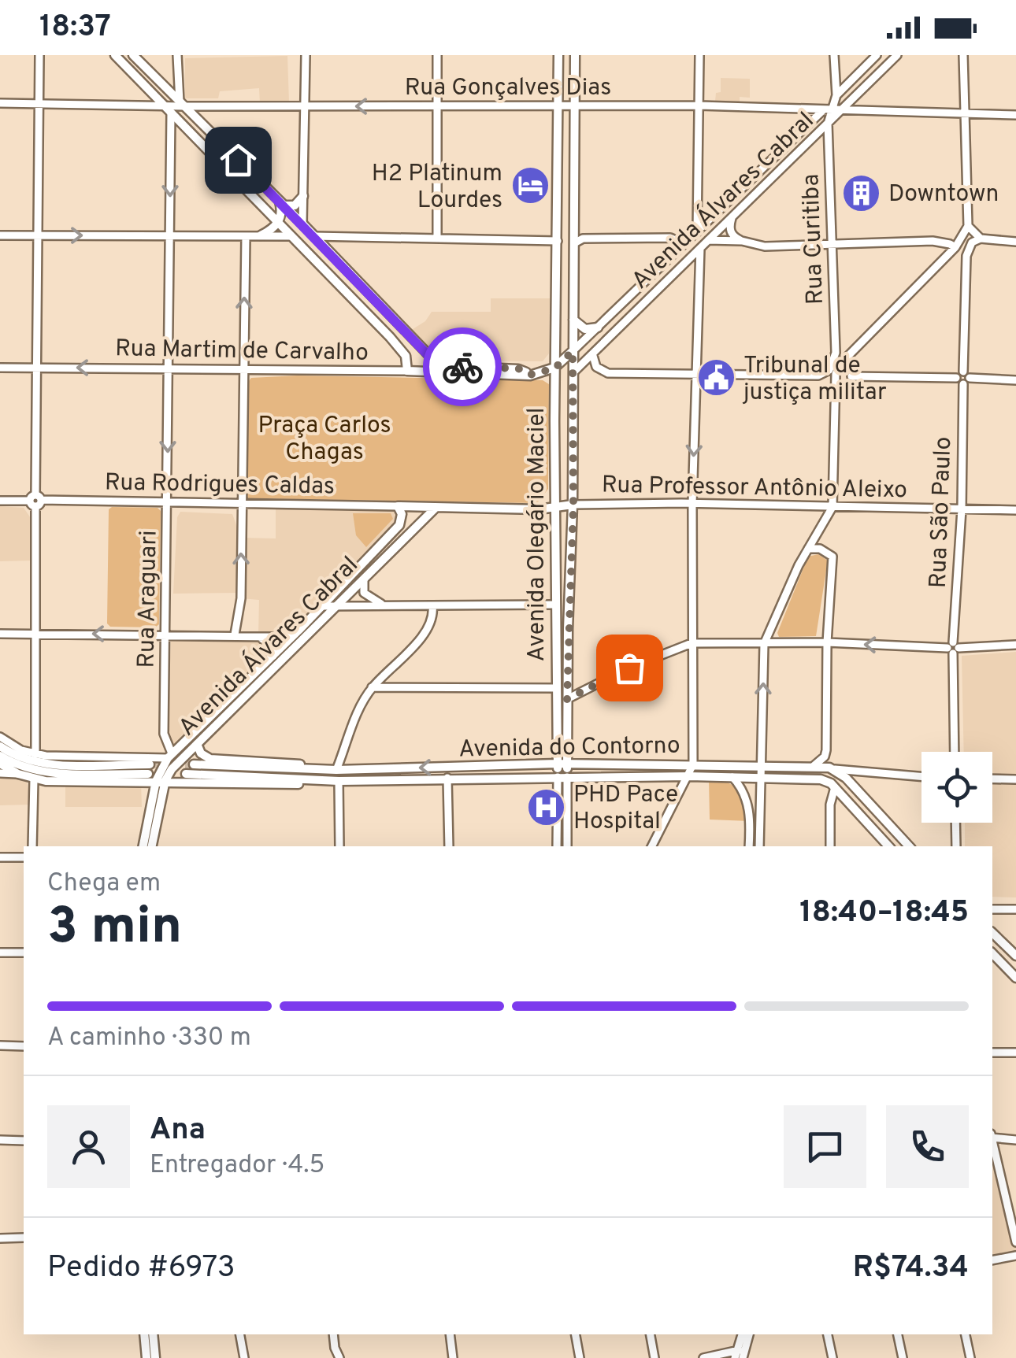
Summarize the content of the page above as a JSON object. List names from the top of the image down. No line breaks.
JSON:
{"streets":{"main road":["Avenida Álvares Cabral","Rua Martim de Carvalho","Rua Professor Antônio Aleixo","Avenida Olegário Maciel","Avenida do Contorno"],"street":["Rua Gonçalves Dias","Rua Curitiba","Rua Rodrigues Caldas","Rua São Paulo","Rua Araguari"]},"crossings":[["Rua Gonçalves Dias","Avenida Álvares Cabral"],["Rua Gonçalves Dias","Rua Curitiba"],["Rua Gonçalves Dias","Avenida Olegário Maciel"],["Avenida Álvares Cabral","Rua Curitiba"],["Avenida Álvares Cabral","Rua Martim de Carvalho"],["Avenida Álvares Cabral","Rua Rodrigues Caldas"],["Avenida Álvares Cabral","Rua Professor Antônio Aleixo"],["Avenida Álvares Cabral","Avenida Olegário Maciel"],["Avenida Álvares Cabral","Rua Araguari"],["Rua Martim de Carvalho","Avenida Olegário Maciel"],["Rua Martim de Carvalho","Rua Araguari"],["Rua Rodrigues Caldas","Rua Professor Antônio Aleixo"],["Rua Rodrigues Caldas","Rua Araguari"],["Rua Professor Antônio Aleixo","Rua São Paulo"],["Rua Professor Antônio Aleixo","Avenida Olegário Maciel"],["Avenida Olegário Maciel","Avenida do Contorno"]],"one_way":["Rua Araguari"],"parks":["Praça Carlos Chagas"],"places":{"hotel":["H2 Platinum Lourdes"],"building":["Downtown"],"public building":["Tribunal de justiça militar"],"hospital":["PHD Pace Hospital"]},"page":{"status":"18:37","heading":["3 min","Chega em","18:40–18:45"],"panel":["Ana","Entregador · 4.5","Pedido #6973","R$74.34"],"bar":"A caminho · 330 m"}}
